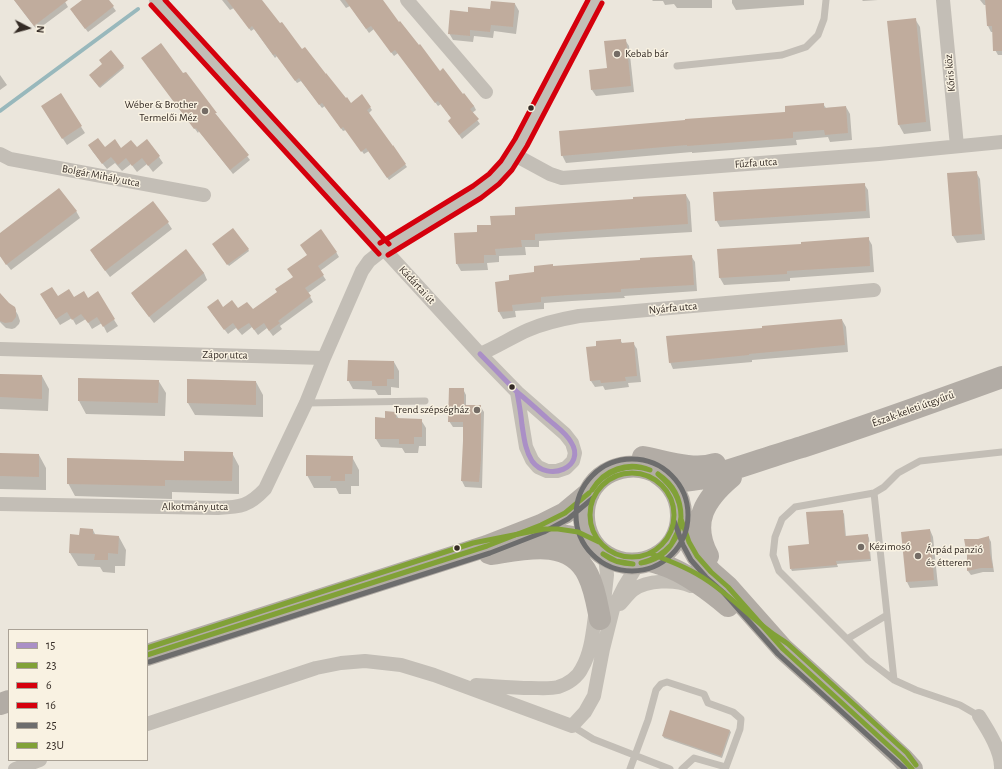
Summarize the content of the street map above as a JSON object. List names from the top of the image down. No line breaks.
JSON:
{"streets":{"main road":["Észak-keleti útgyűrű"],"street":["Kőris köz","Fűzfa utca","Bolgár Mihály utca","Kádártai út","Nyárfa utca","Zápor utca","Alkotmány utca"]},"crossings":[["Kőris köz","Fűzfa utca"],["Kádártai út","Nyárfa utca"],["Zápor utca","Alkotmány utca"]],"places":["Kebab bár","Wéber & Brother Termelői Méz","Trend szépségház","Kézimosó","Árpád panzió és étterem"],"lines":["transit line 16","transit line 6","transit line 15","transit line 25","transit line 23","transit line 23U"],"legend":["15","23","6","16","25","23U"],"north":"right"}
